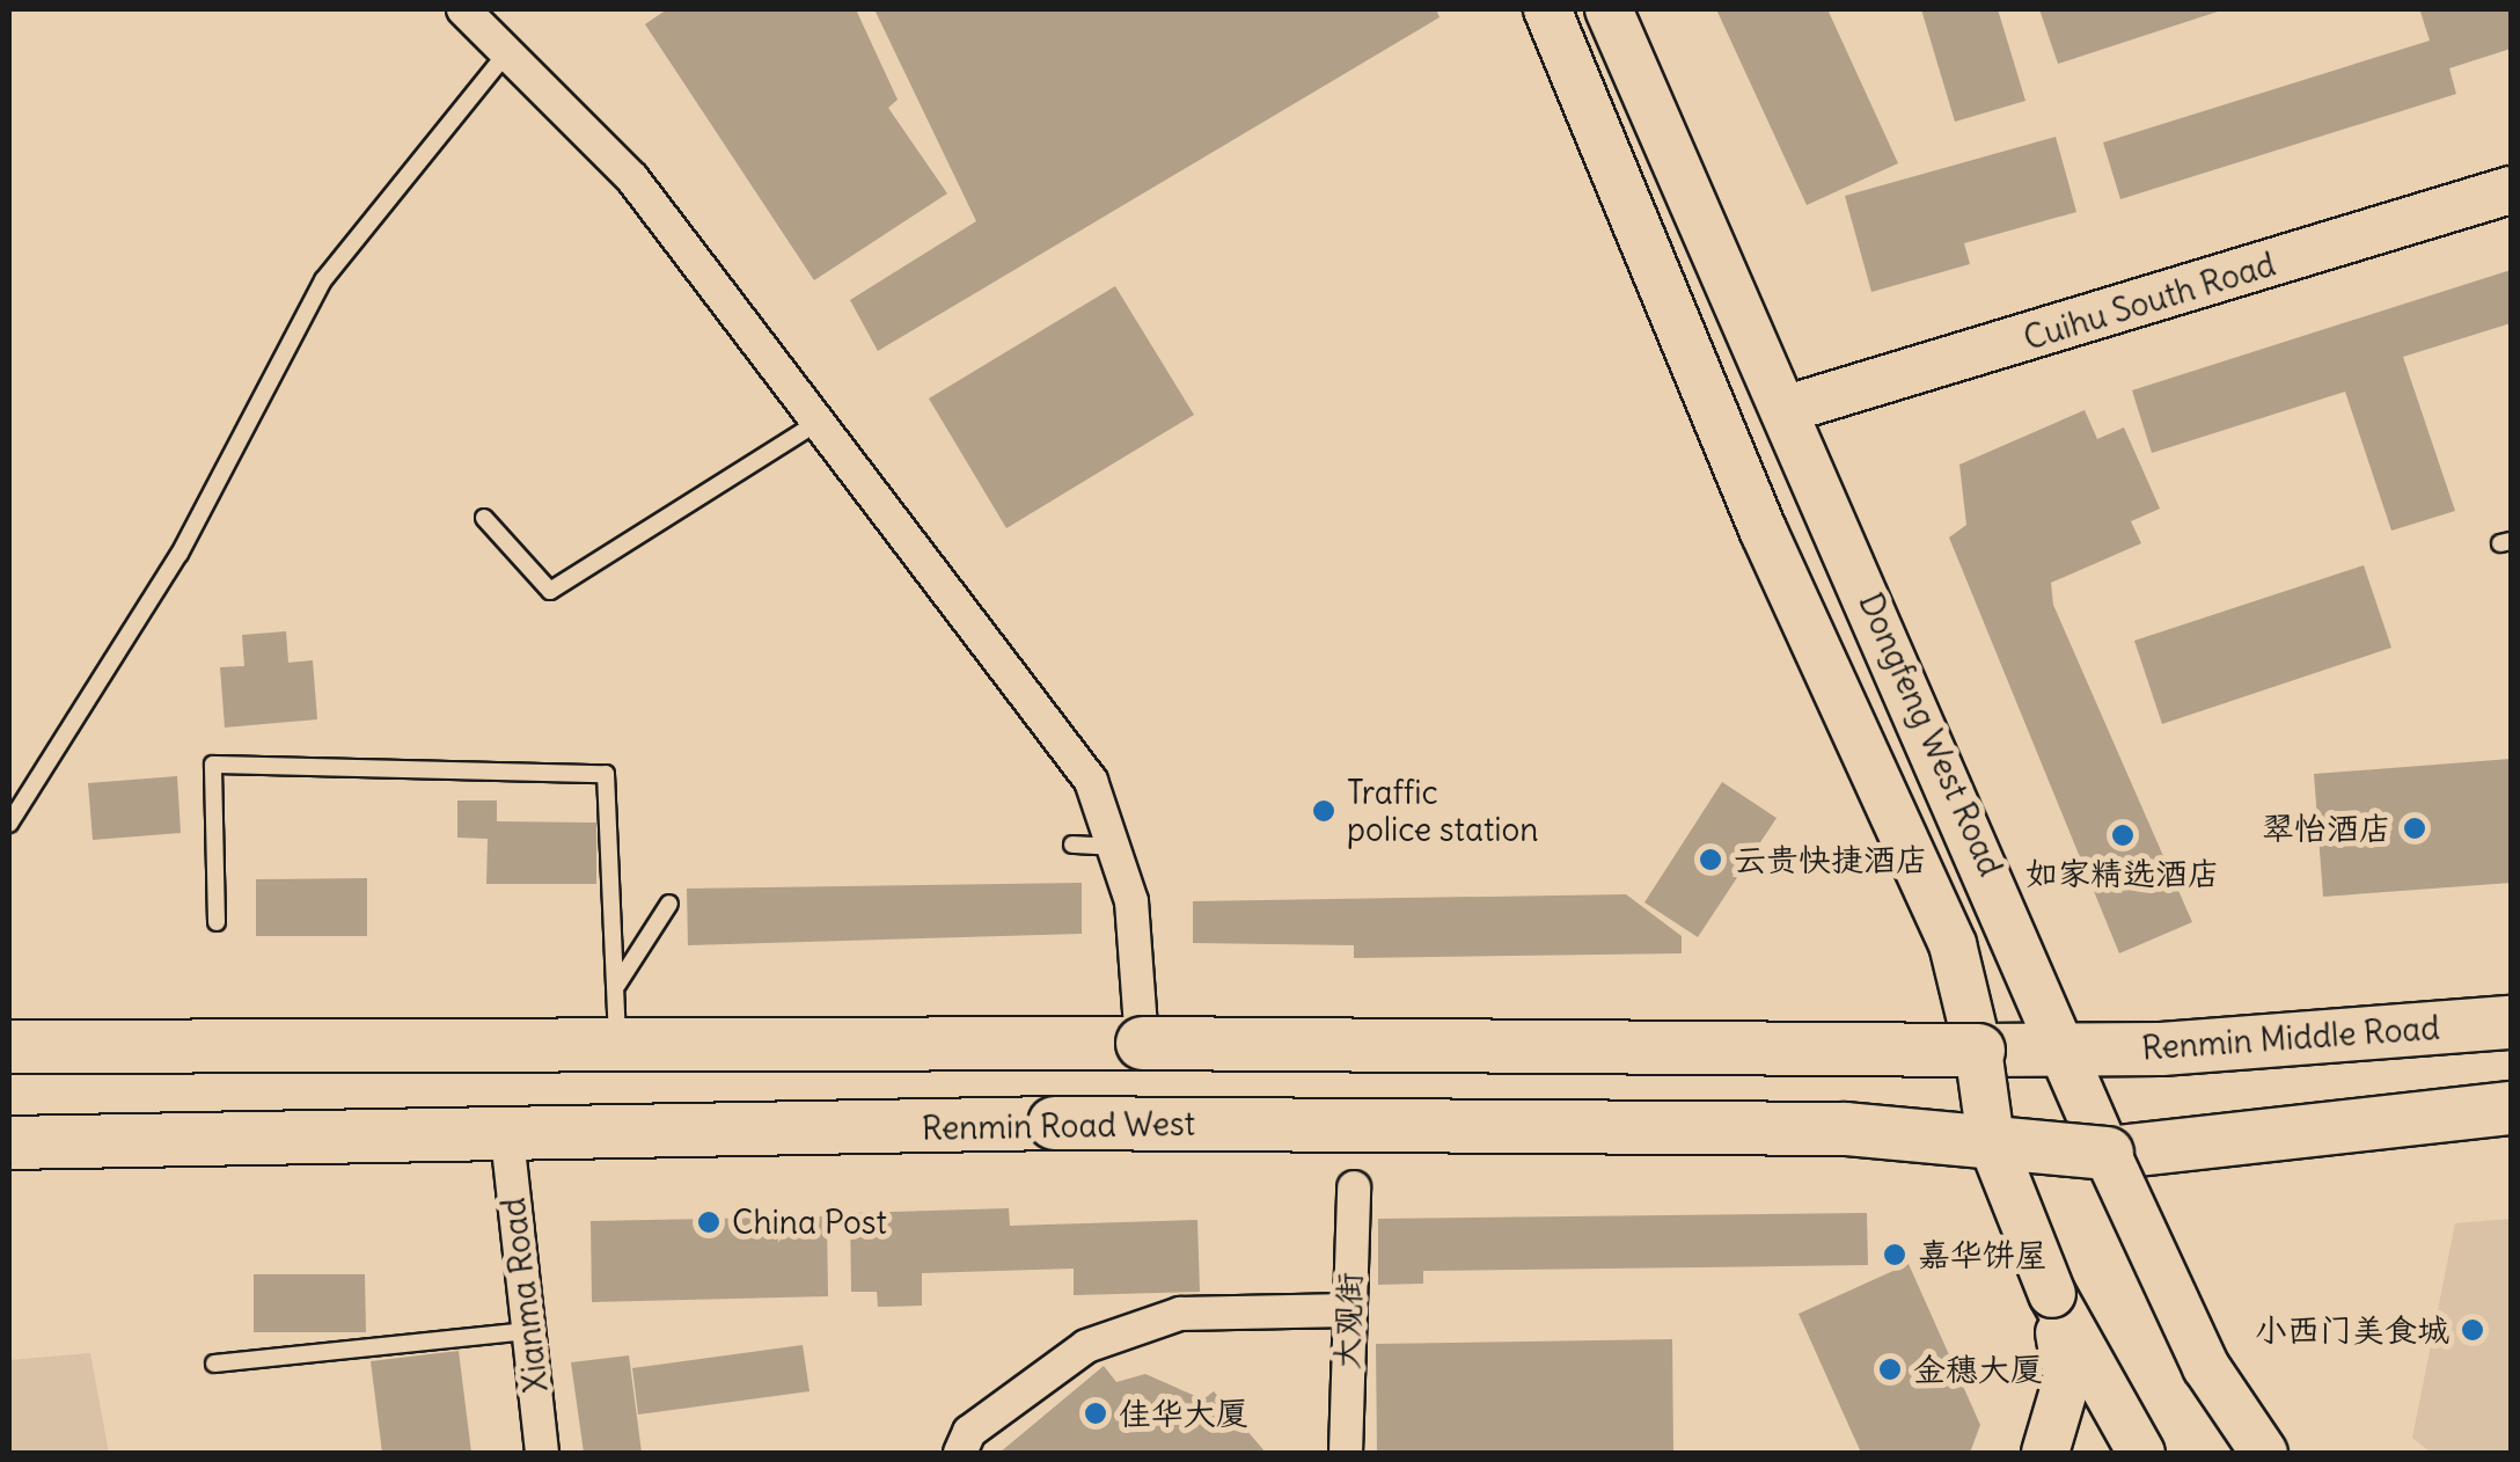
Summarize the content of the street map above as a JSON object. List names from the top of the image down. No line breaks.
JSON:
{"streets":{"main road":["Cuihu South Road","Dongfeng West Road","Renmin Middle Road","Renmin Road West"],"street":["Xianma Road","大观街"]},"crossings":[["Cuihu South Road","Dongfeng West Road"],["Dongfeng West Road","Renmin Middle Road"],["Dongfeng West Road","Renmin Road West"],["Renmin Road West","Xianma Road"]],"places":["Traffic police station","翠怡酒店","如家精选酒店","云贵快捷酒店","China Post","嘉华饼屋","小西门美食城","金穗大厦","佳华大厦"]}
